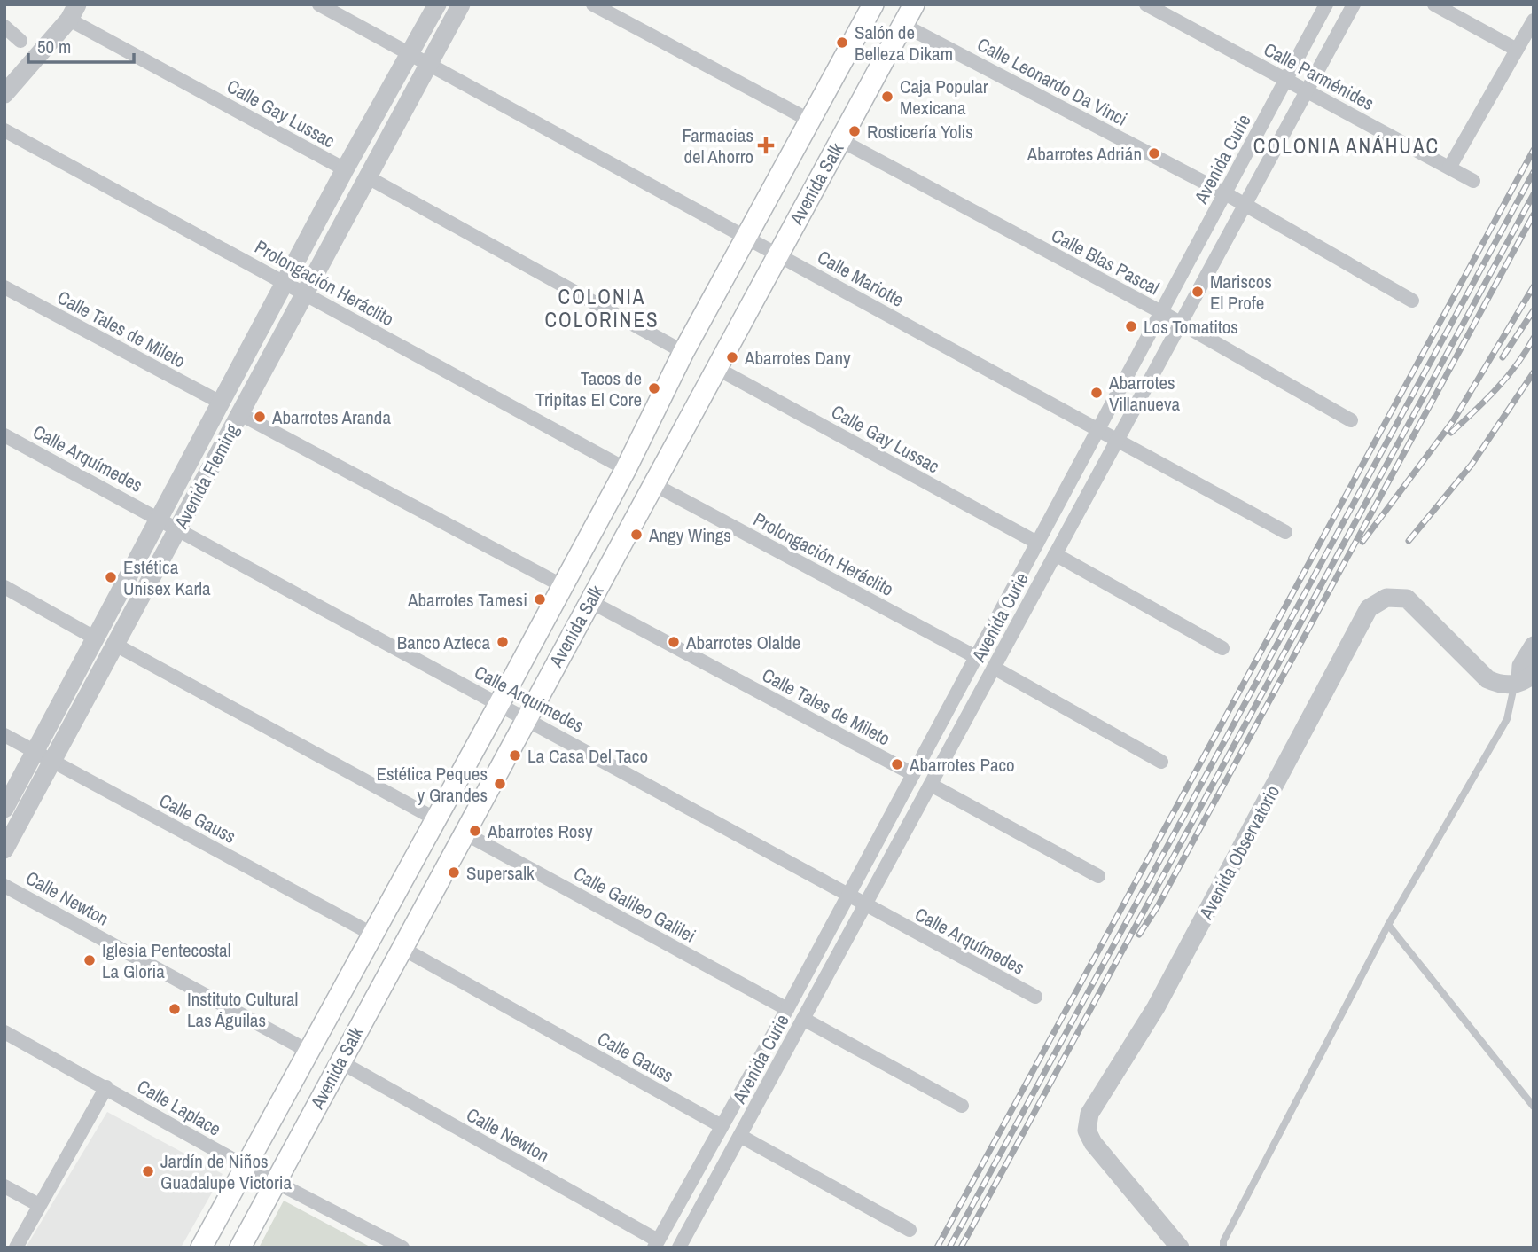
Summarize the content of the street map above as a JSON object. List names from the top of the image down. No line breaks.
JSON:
{"streets":{"main road":["Avenida Salk"],"street":["Calle Parménides","Calle Leonardo Da Vinci","Calle Gay Lussac","Avenida Curie","Calle Blas Pascal","Calle Mariotte","Prolongación Heráclito","Calle Tales de Mileto","Calle Arquímedes","Avenida Fleming","Calle Gauss","Avenida Observatorio","Calle Newton","Calle Galileo Galilei","Calle Laplace"]},"crossings":[["Calle Parménides","Avenida Curie"],["Calle Leonardo Da Vinci","Avenida Curie"],["Calle Leonardo Da Vinci","Avenida Salk"],["Calle Gay Lussac","Avenida Curie"],["Calle Gay Lussac","Avenida Salk"],["Calle Gay Lussac","Avenida Fleming"],["Avenida Curie","Calle Blas Pascal"],["Avenida Curie","Calle Mariotte"],["Avenida Curie","Prolongación Heráclito"],["Avenida Curie","Calle Tales de Mileto"],["Avenida Curie","Calle Arquímedes"],["Avenida Curie","Calle Gauss"],["Avenida Curie","Calle Newton"],["Avenida Curie","Calle Galileo Galilei"],["Avenida Salk","Calle Blas Pascal"],["Avenida Salk","Calle Mariotte"],["Avenida Salk","Prolongación Heráclito"],["Avenida Salk","Calle Tales de Mileto"],["Avenida Salk","Calle Arquímedes"],["Avenida Salk","Calle Gauss"],["Avenida Salk","Calle Newton"],["Avenida Salk","Calle Galileo Galilei"],["Avenida Salk","Calle Laplace"],["Calle Mariotte","Avenida Fleming"],["Prolongación Heráclito","Avenida Fleming"],["Calle Tales de Mileto","Avenida Fleming"],["Calle Arquímedes","Avenida Fleming"],["Avenida Fleming","Calle Gauss"]],"districts":["COLONIA ANÁHUAC","COLONIA COLORINES"],"places":{"other":["Salón de Belleza Dikam","Caja Popular Mexicana","Rosticería Yolis","Abarrotes Adrián","Mariscos El Profe","Los Tomatitos","Abarrotes Dany","Tacos de Tripitas El Core","Abarrotes Villanueva","Abarrotes Aranda","Angy Wings","Estética Unisex Karla","Abarrotes Tamesi","Banco Azteca","Abarrotes Olalde","La Casa Del Taco","Abarrotes Paco","Estética Peques y Grandes","Abarrotes Rosy","Supersalk","Iglesia Pentecostal La Gloria","Instituto Cultural Las Águilas","Jardín de Niños Guadalupe Victoria"],"health":["Farmacias del Ahorro"]},"scale_bar":"50 m"}
